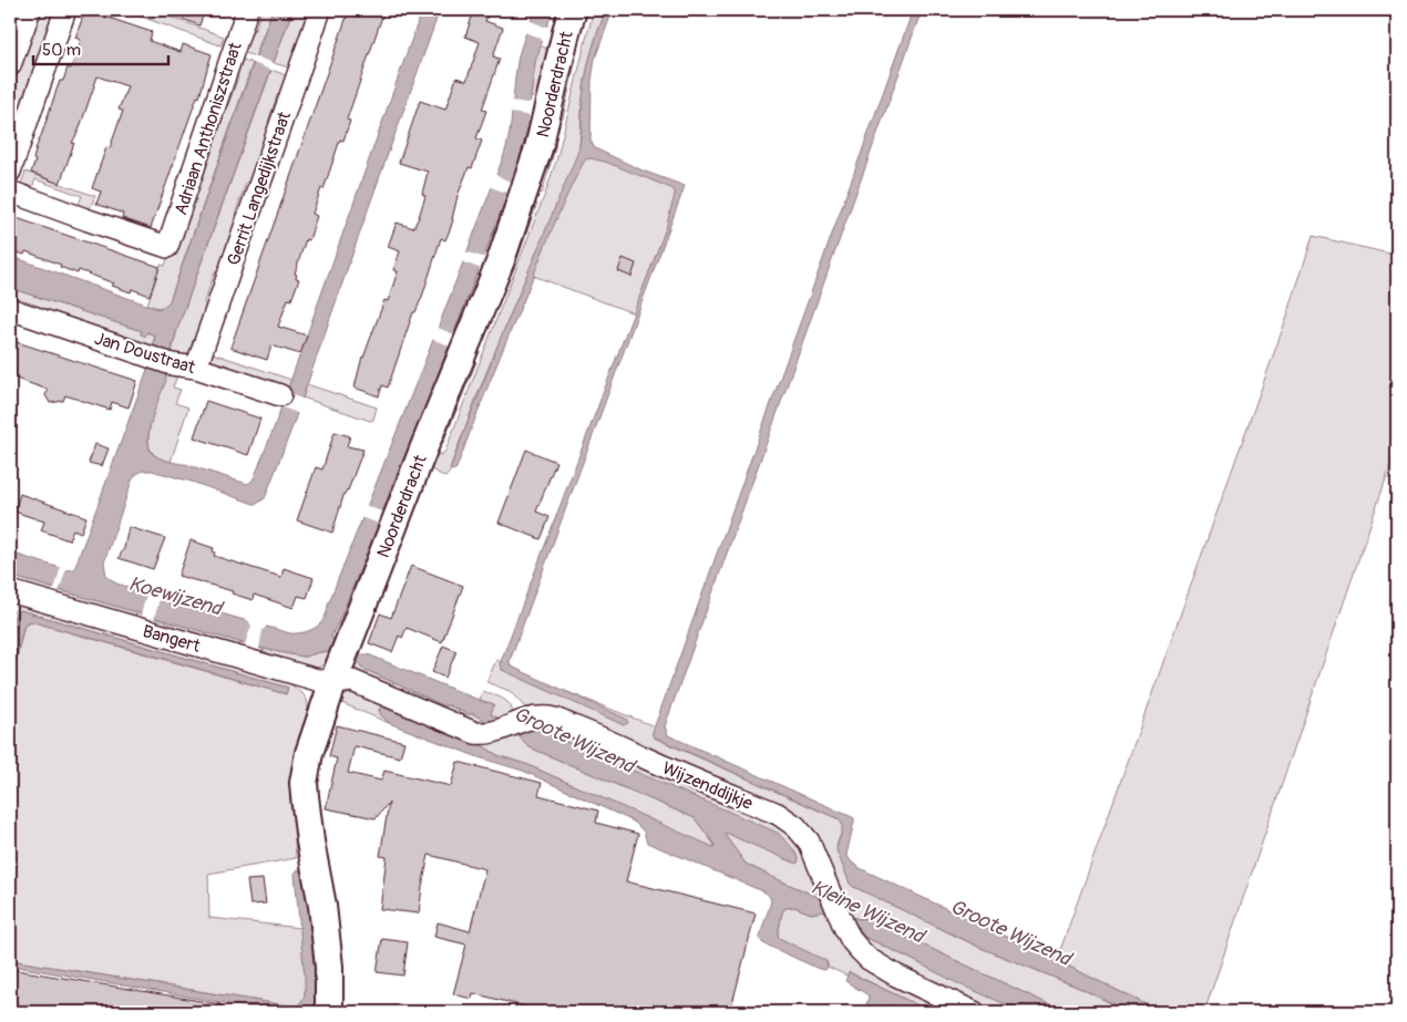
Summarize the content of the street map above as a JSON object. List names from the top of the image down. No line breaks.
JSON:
{"streets":{"street":["Noorderdracht","Adriaan Anthoniszstraat","Gerrit Langedijkstraat","Jan Doustraat","Bangert","Wijzenddijkje"]},"crossings":[["Noorderdracht","Bangert"],["Noorderdracht","Wijzenddijkje"],["Gerrit Langedijkstraat","Jan Doustraat"],["Bangert","Wijzenddijkje"]],"water":["Koewijzend","Groote Wijzend","Kleine Wijzend"],"scale_bar":"50 m"}
